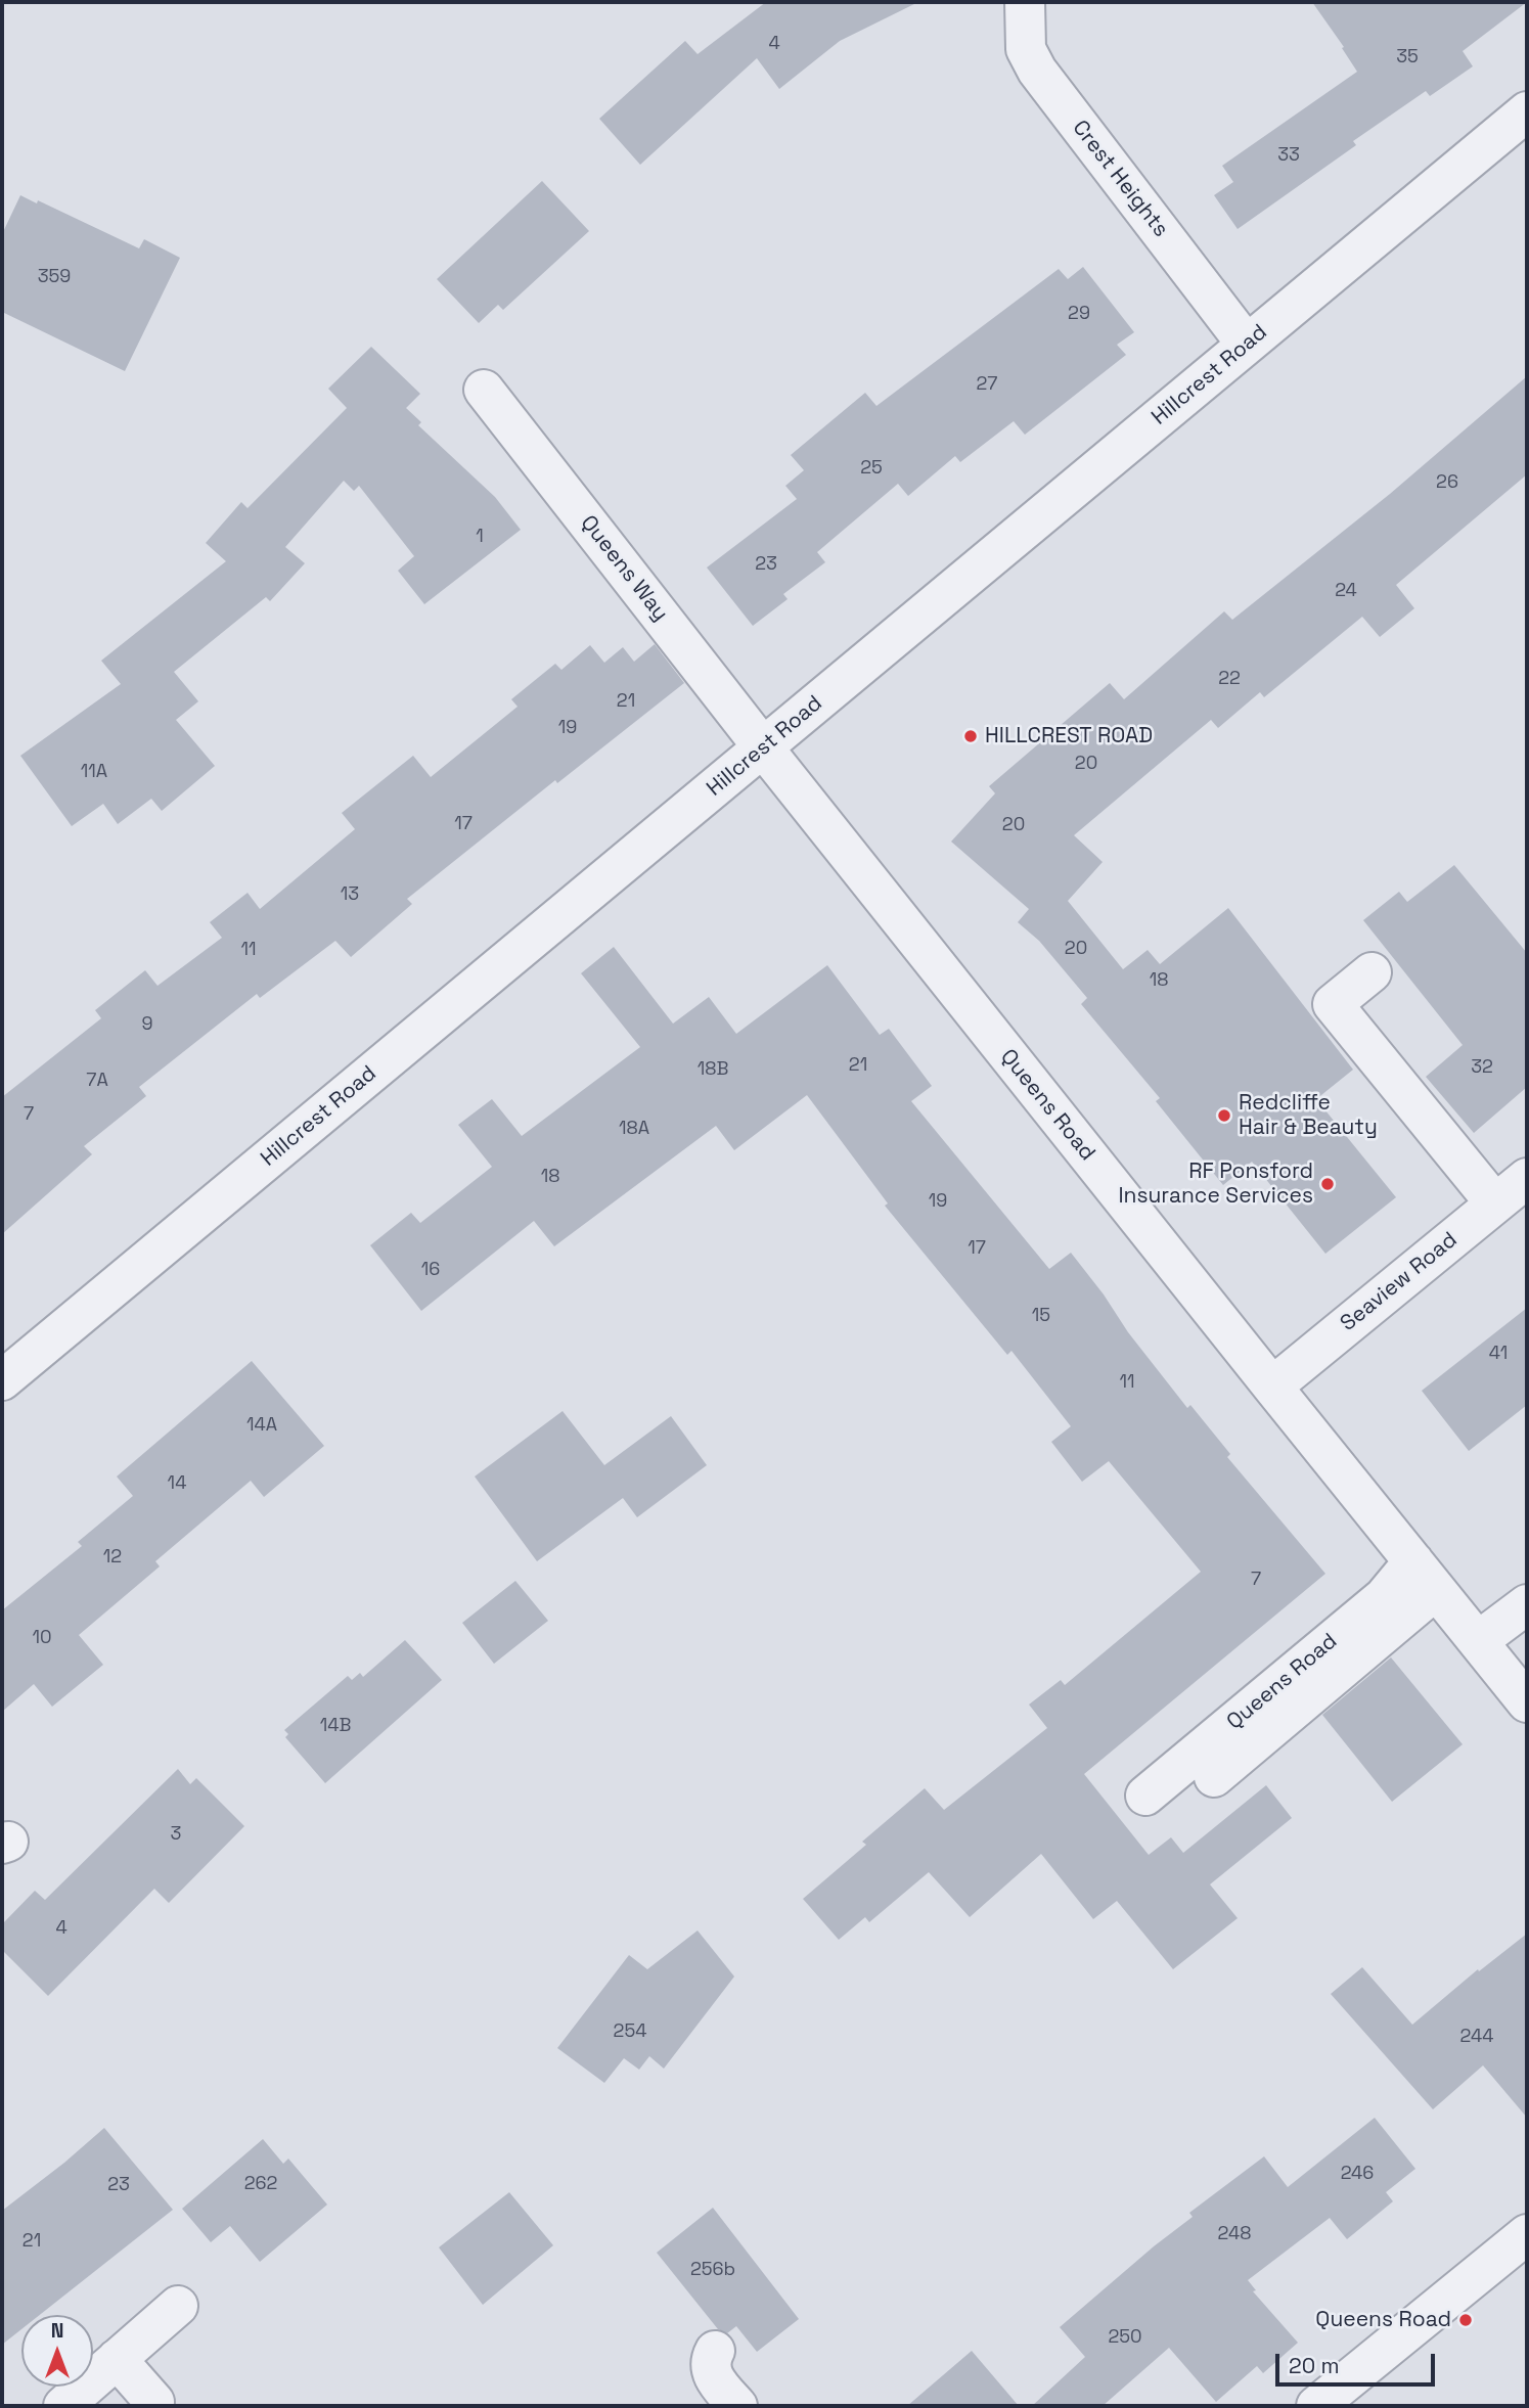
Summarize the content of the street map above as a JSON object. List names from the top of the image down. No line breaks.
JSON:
{"streets":{"street":["Crest Heights","Hillcrest Road","Queens Way","Queens Road","Seaview Road"]},"crossings":[["Crest Heights","Hillcrest Road"],["Hillcrest Road","Queens Way"],["Hillcrest Road","Queens Road"],["Queens Way","Queens Road"],["Queens Road","Seaview Road"]],"places":["HILLCREST ROAD","Redcliffe Hair & Beauty","RF Ponsford Insurance Services","Queens Road"],"house_numbers":["4","35","33","359","29","27","25","26","1","23","24","22","21","19","20","11A","17","20","13","20","11","18","9","21","32","18B","7A","7","18A","18","19","17","16","15","41","11","14A","14","12","7","10","14B","3","4","254","244","246","262","23","248","21","256b","250"],"scale_bar":"20 m","north":"top"}
